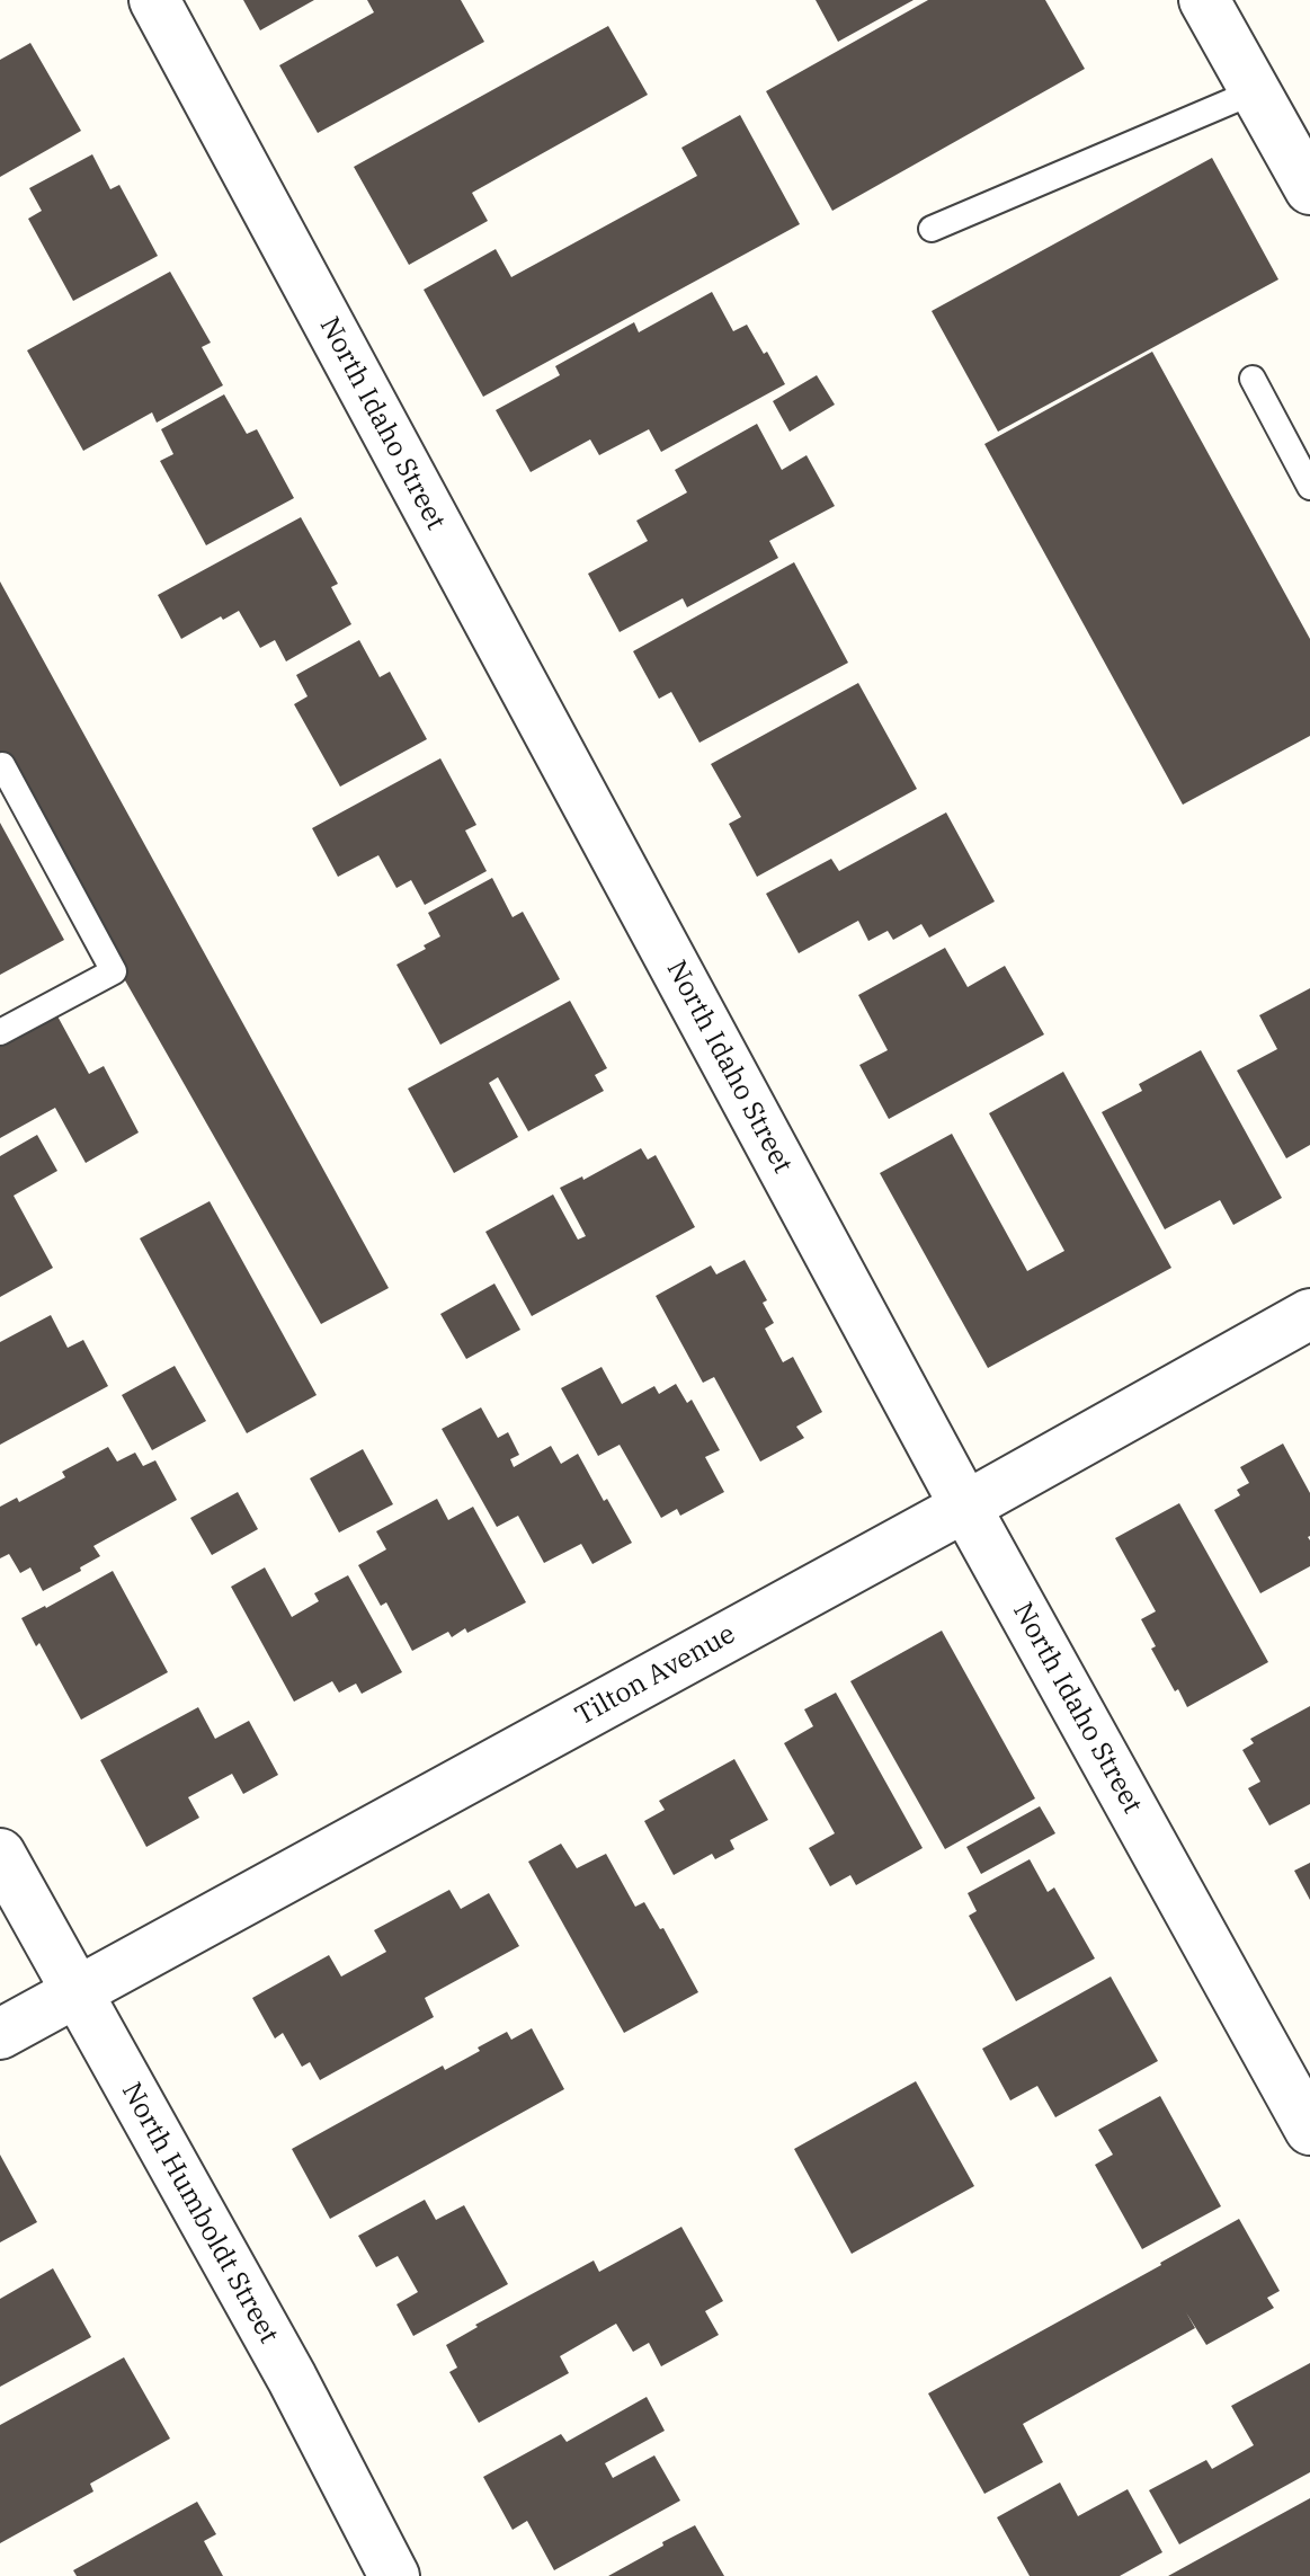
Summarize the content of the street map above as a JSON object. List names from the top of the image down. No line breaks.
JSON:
{"streets":{"street":["North Idaho Street","Tilton Avenue","North Humboldt Street"]},"crossings":[["North Idaho Street","Tilton Avenue"],["Tilton Avenue","North Humboldt Street"]]}
